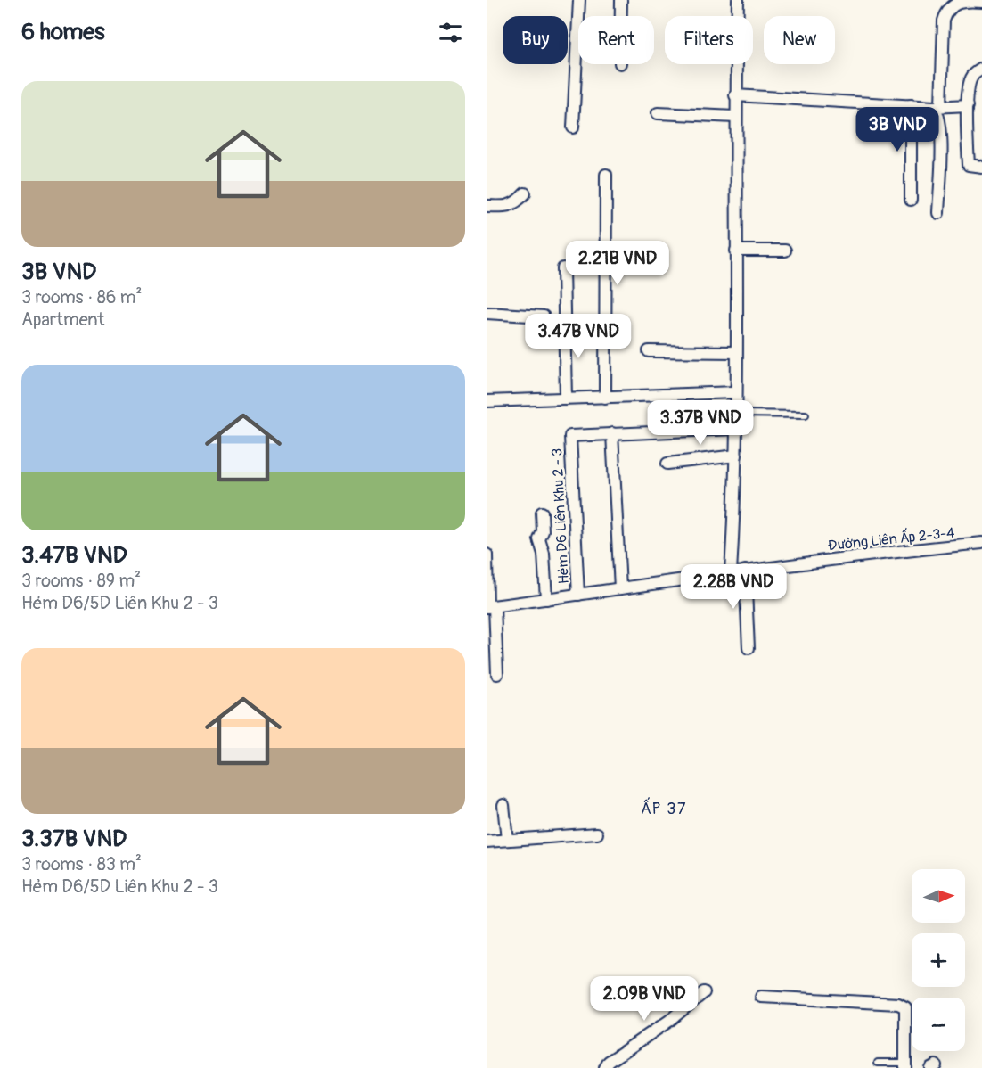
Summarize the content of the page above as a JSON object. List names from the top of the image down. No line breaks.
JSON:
{"streets":{"street":["Hẻm D6 Liên Khu 2 - 3","Đường Liên Ấp 2-3-4"]},"crossings":[["Hẻm D6 Liên Khu 2 - 3","Đường Liên Ấp 2-3-4"]],"districts":["ẤP 37"],"north":"right","page":{"heading":"6 homes","chip":["Buy","Rent","Filters","New"],"list":[{"name":"3B VND","note":"3 rooms · 86 m² · Apartment"},{"name":"3.47B VND","note":"3 rooms · 89 m² · Hẻm D6/5D Liên Khu 2 - 3"},{"name":"3.37B VND","note":"3 rooms · 83 m² · Hẻm D6/5D Liên Khu 2 - 3"}],"price":["3B VND","2.21B VND","3.47B VND","3.37B VND","2.28B VND","2.09B VND"],"map_buttons":["+","−"]}}
